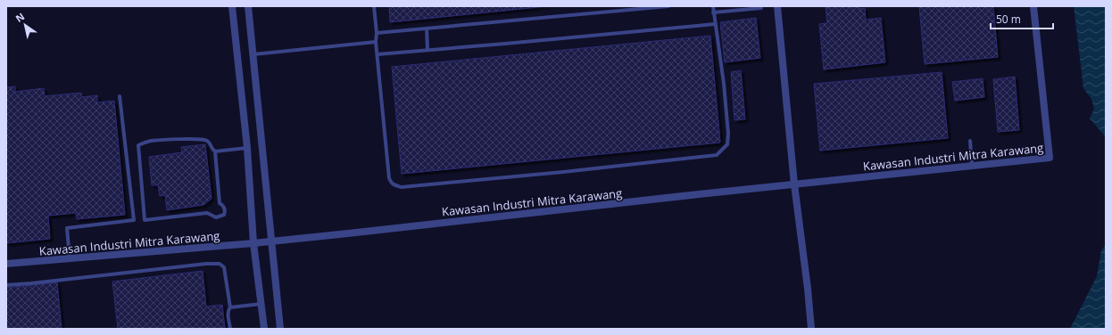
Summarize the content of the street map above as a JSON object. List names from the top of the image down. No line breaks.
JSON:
{"streets":{"street":["Kawasan Industri Mitra Karawang"]},"scale_bar":"50 m","north":"top left"}
